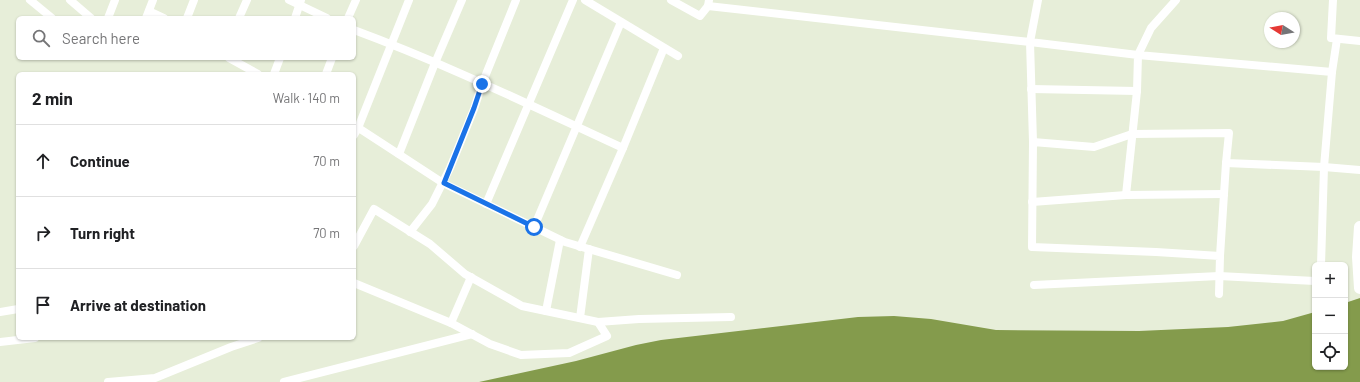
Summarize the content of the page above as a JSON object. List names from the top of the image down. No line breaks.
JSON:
{"north":"left","page":{"search":"Search here","heading":["2 min","Walk · 140 m"],"list":[["Continue","70 m"],["Turn right","70 m"],"Arrive at destination"],"map_buttons":["+","−"]}}
